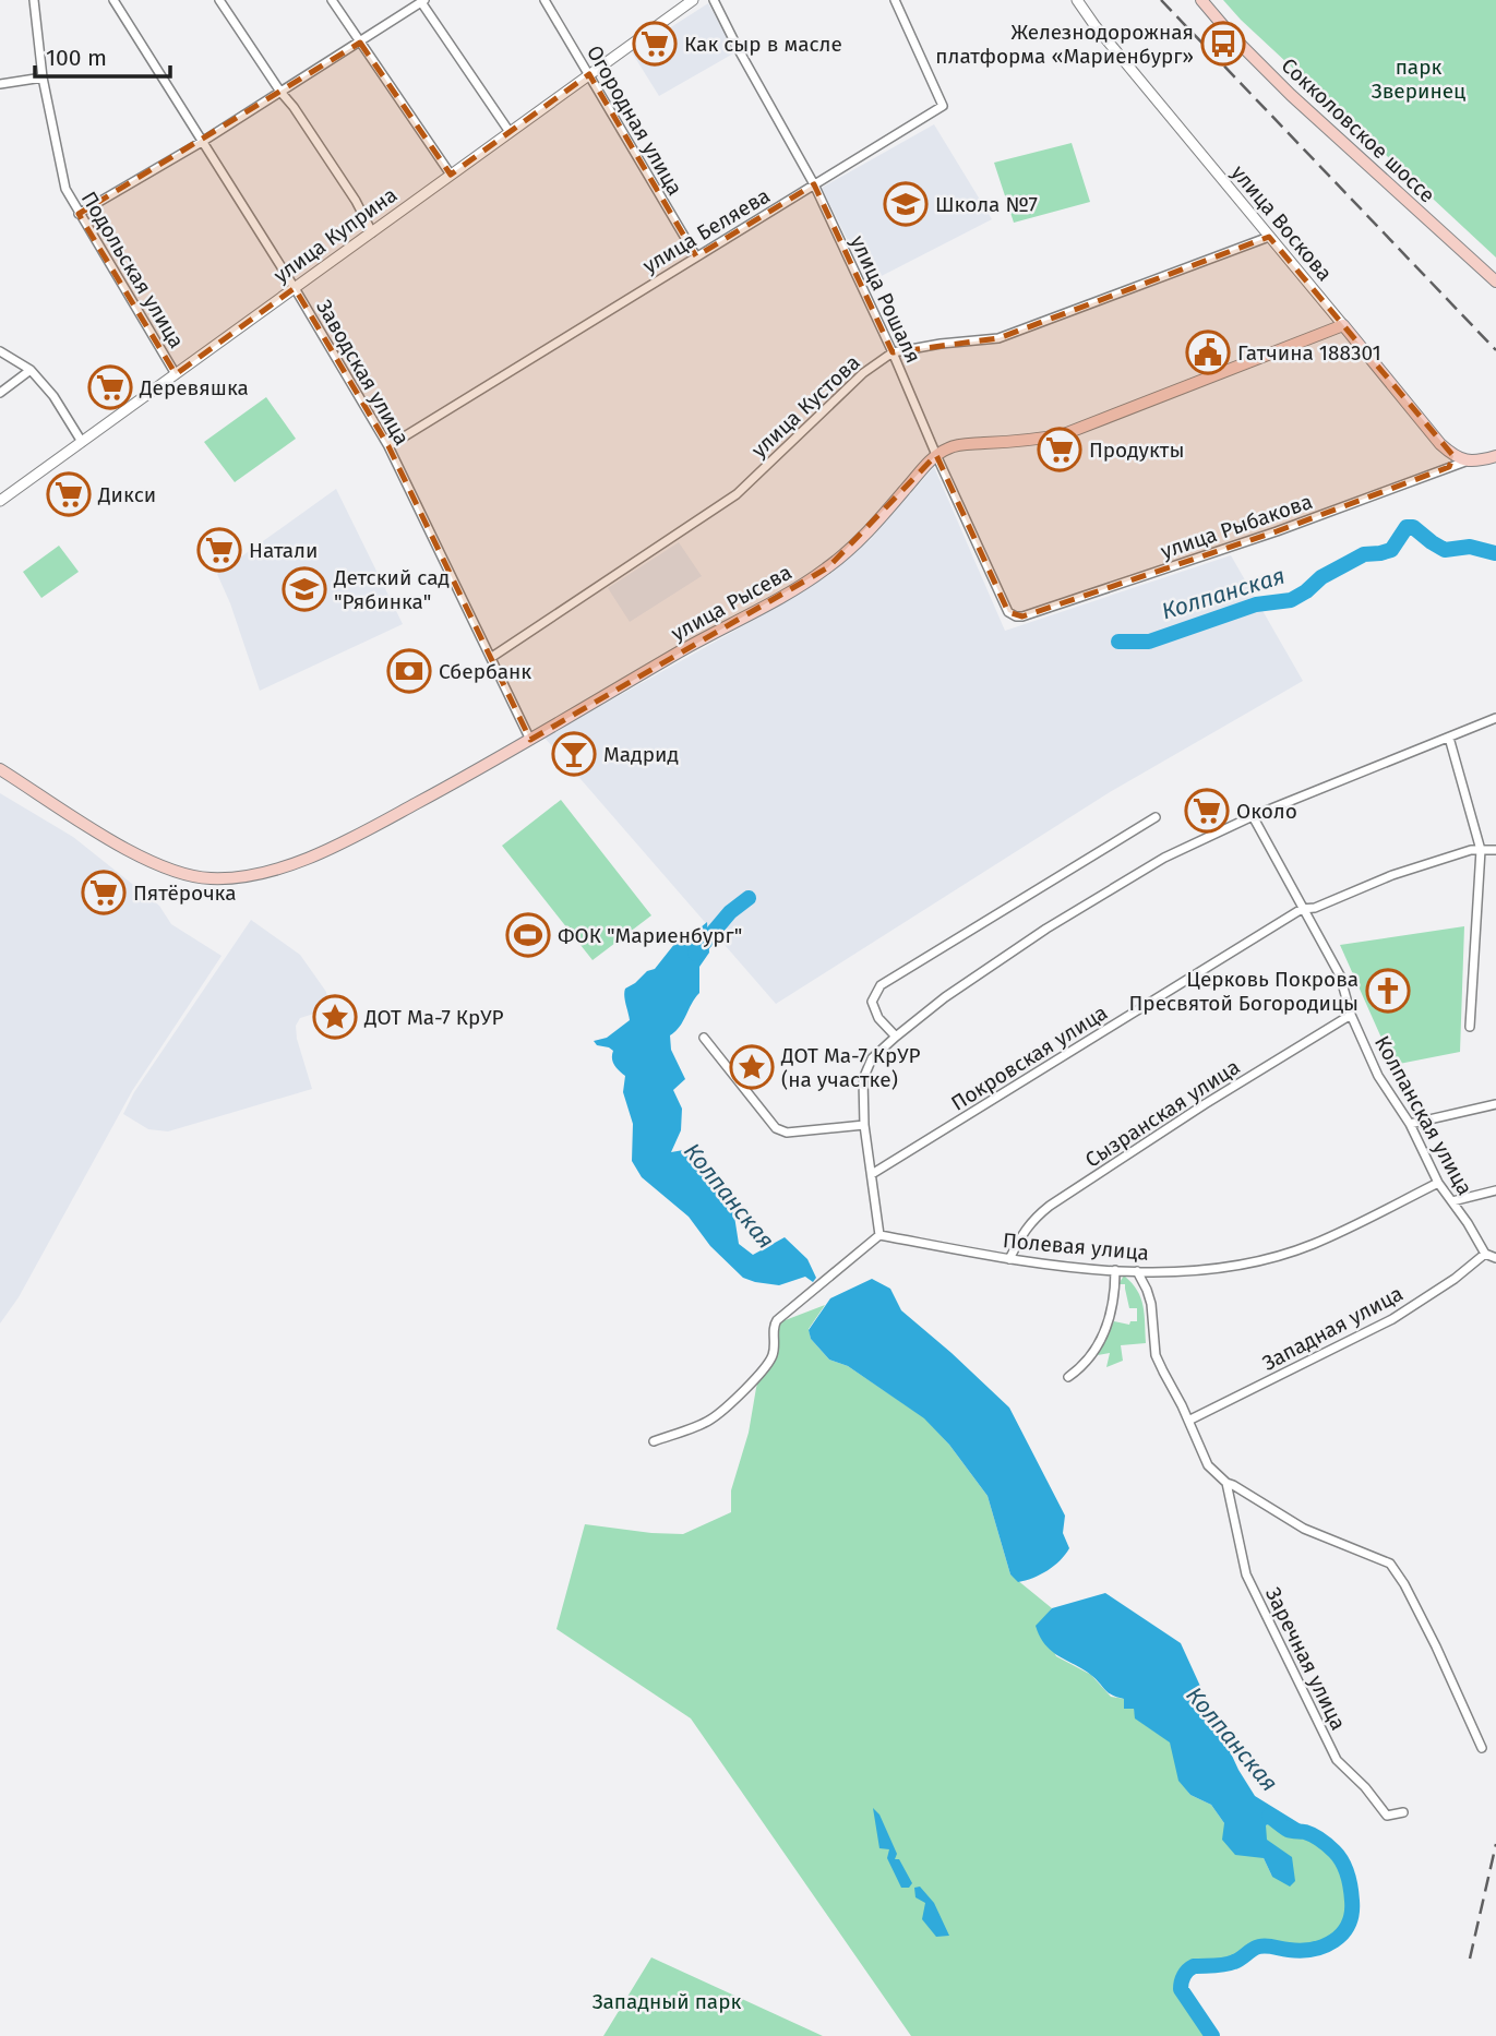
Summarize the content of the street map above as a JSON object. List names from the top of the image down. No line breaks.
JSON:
{"streets":{"main road":["Сокколовское шоссе","улица Воскова","улица Рысева"],"street":["Огородная улица","улица Беляева","улица Куприна","Подольская улица","улица Рошаля","Заводская улица","улица Кустова","улица Рыбакова","Покровская улица","Сызранская улица","Колпанская улица","Полевая улица","Западная улица","Заречная улица"]},"crossings":[["Огородная улица","улица Беляева"],["Огородная улица","улица Куприна"],["улица Воскова","улица Кустова"],["улица Воскова","улица Рыбакова"],["улица Беляева","улица Рошаля"],["улица Беляева","Заводская улица"],["улица Куприна","Подольская улица"],["улица Куприна","Заводская улица"],["улица Рошаля","улица Кустова"],["улица Рошаля","улица Рыбакова"],["улица Рошаля","улица Рысева"],["Заводская улица","улица Кустова"],["Заводская улица","улица Рысева"],["Покровская улица","Колпанская улица"],["Сызранская улица","Колпанская улица"],["Сызранская улица","Полевая улица"],["Колпанская улица","Полевая улица"],["Колпанская улица","Западная улица"]],"water":["Колпанская"],"parks":["парк Зверинец","Западный парк"],"places":{"supermarket":["Как сыр в масле","Деревяшка","Продукты","Дикси","Натали","Около","Пятёрочка"],"bus stop":["Железнодорожная платформа «Мариенбург»"],"school or university":["Школа №7","Детский сад \"Рябинка\""],"public building":["Гатчина 188301"],"bank":["Сбербанк"],"bar":["Мадрид"],"sports":["ФОК \"Мариенбург\""],"church":["Церковь Покрова Пресвятой Богородицы"],"place":["ДОТ Ма-7 КрУР","ДОТ Ма-7 КрУР (на участке)"]},"scale_bar":"100 m"}
